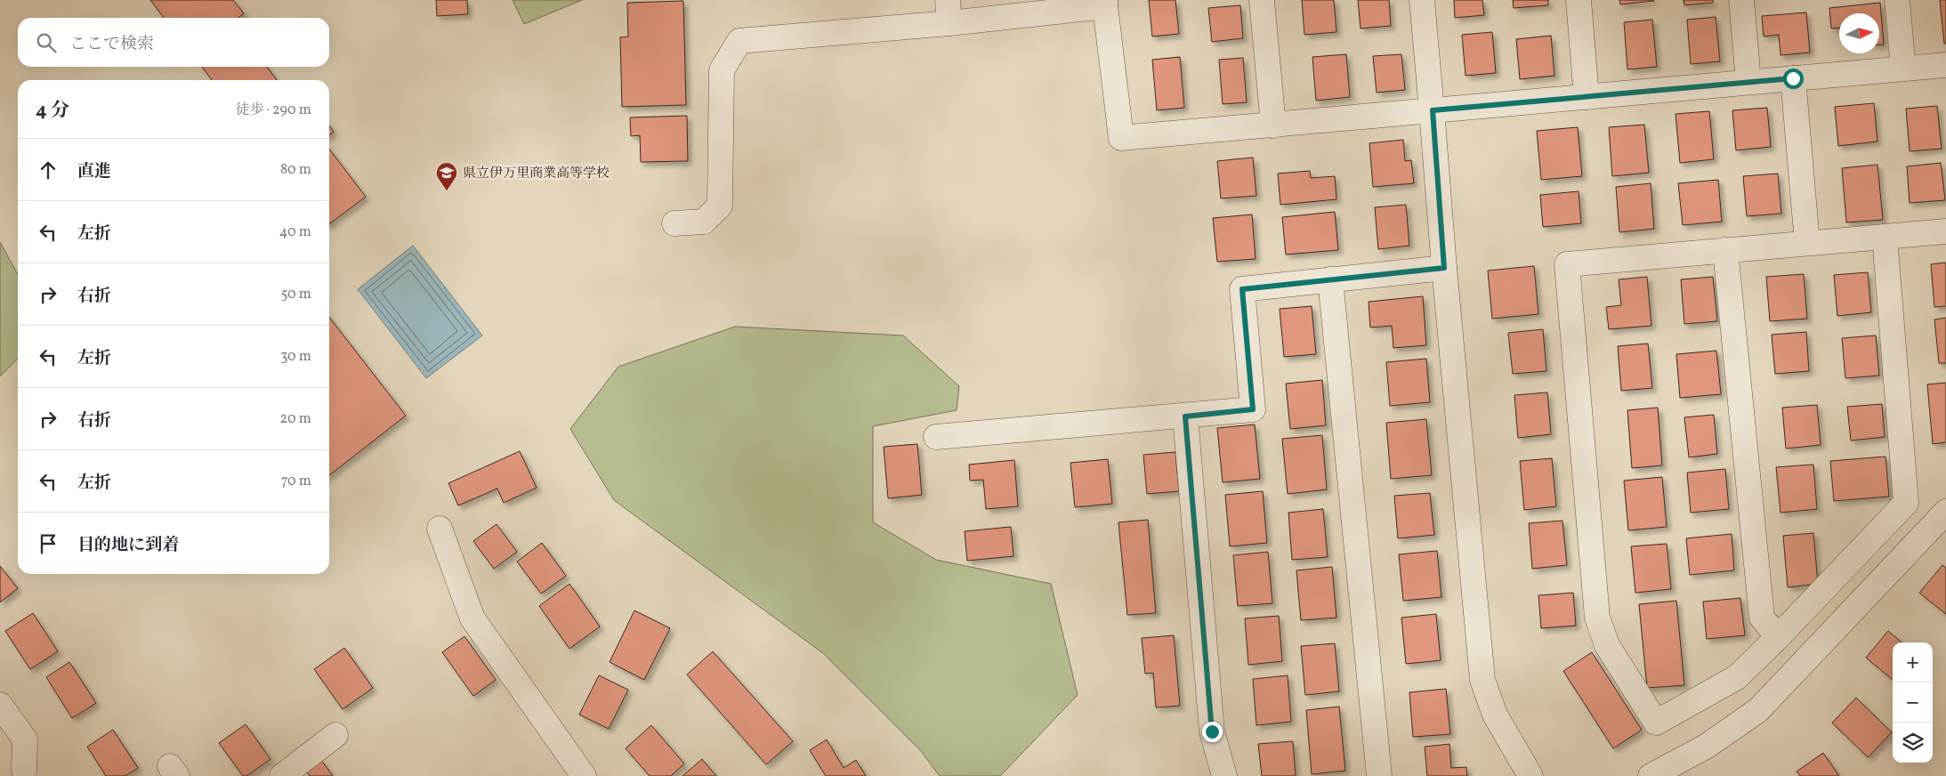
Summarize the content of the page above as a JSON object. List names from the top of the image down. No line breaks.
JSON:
{"places":{"school or university":["県立伊万里商業高等学校"]},"north":"right","page":{"search":"ここで検索","heading":["4 分","徒歩 · 290 m"],"list":[["直進","80 m"],["左折","40 m"],["右折","50 m"],["左折","30 m"],["右折","20 m"],["左折","70 m"],"目的地に到着"],"map_buttons":["+","−"]}}
